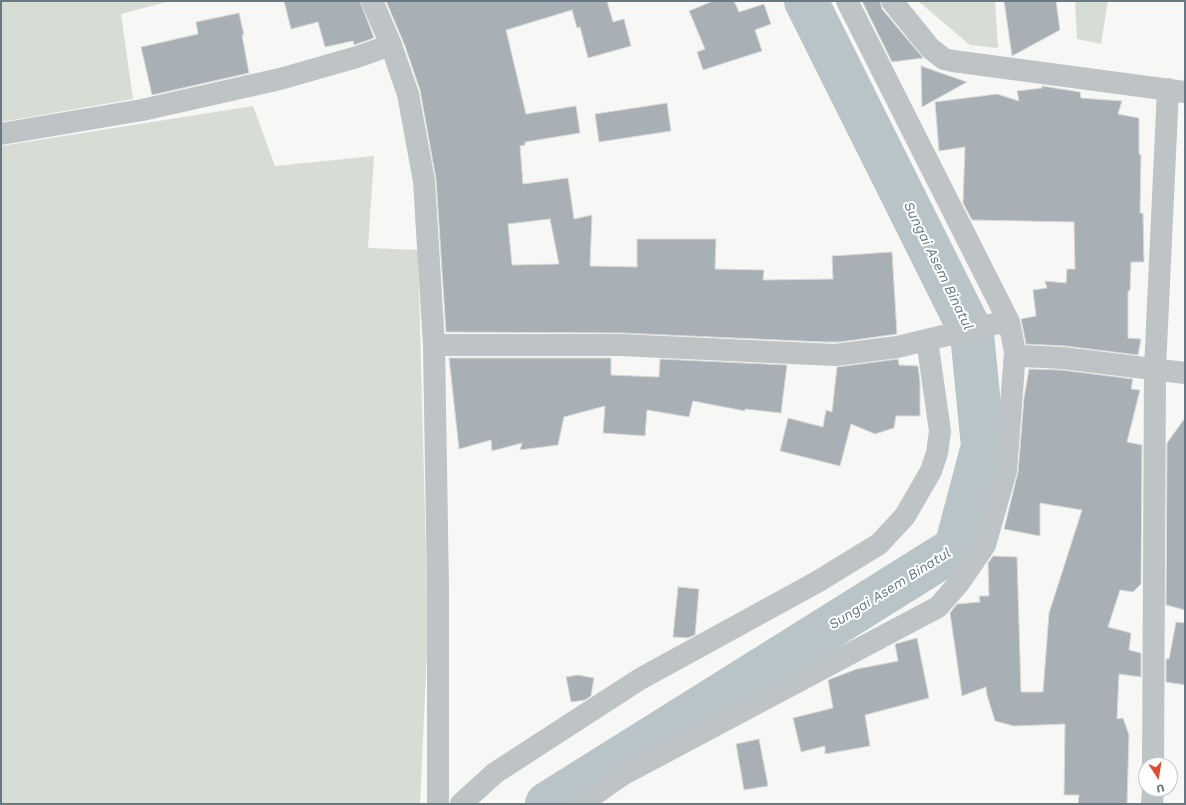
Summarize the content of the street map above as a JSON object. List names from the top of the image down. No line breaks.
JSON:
{"water":["Sungai Asem Binatul"],"north":"bottom"}
